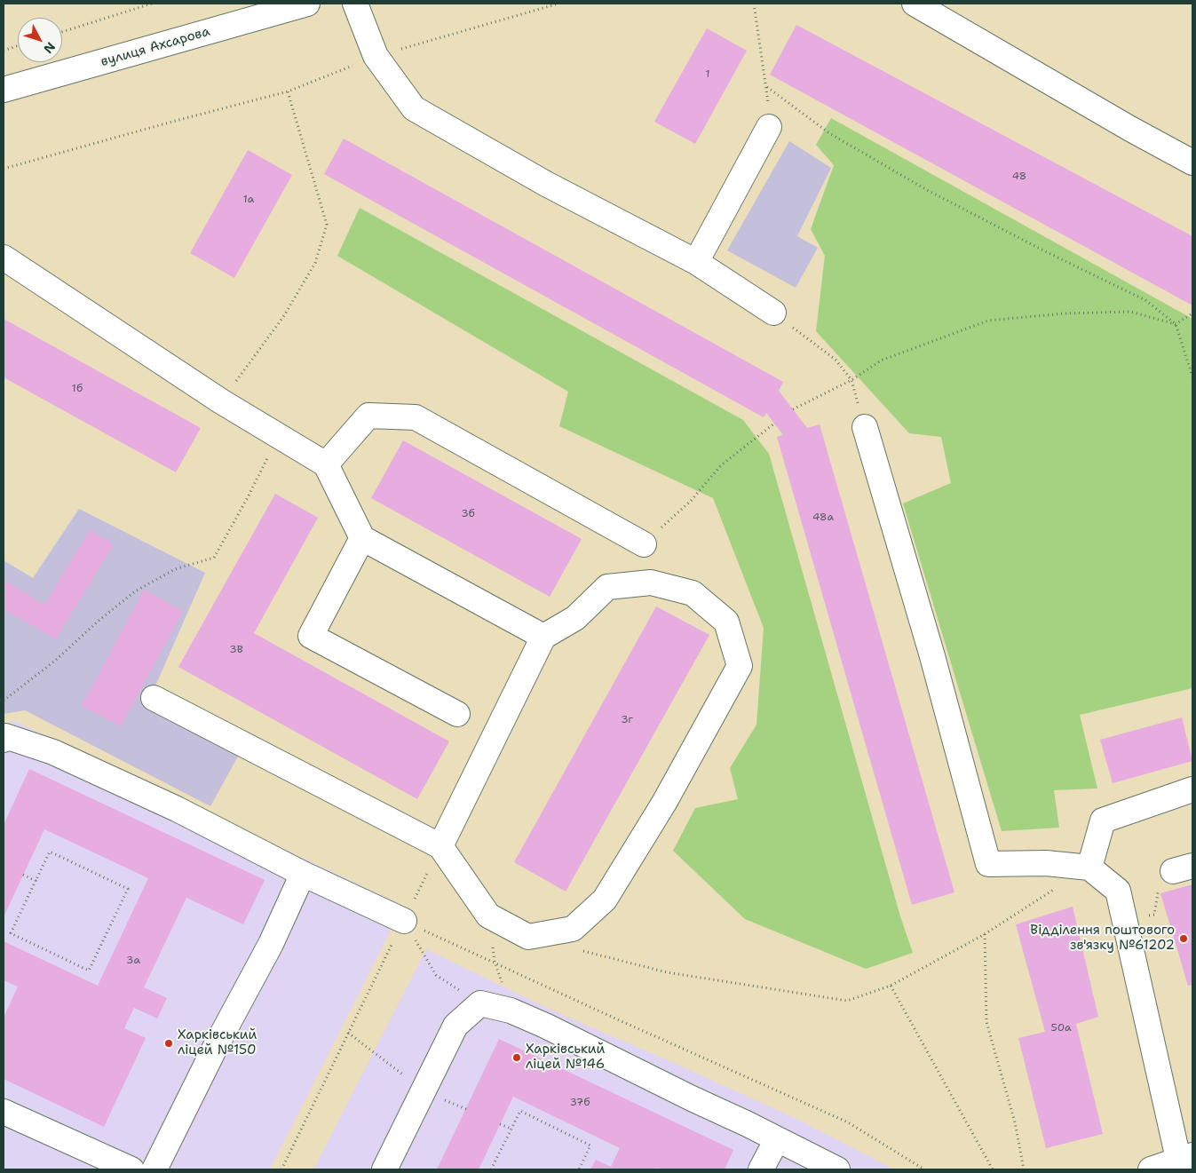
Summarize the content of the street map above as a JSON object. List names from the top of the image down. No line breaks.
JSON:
{"streets":{"street":["вулиця Ахсарова"]},"places":["Відділення поштового зв'язку №61202","Харківський ліцей №150","Харківський ліцей №146"],"house_numbers":["1","48","1а","1б","3б","48а","3В","3г","3а","50а","37б"],"north":"bottom right"}
